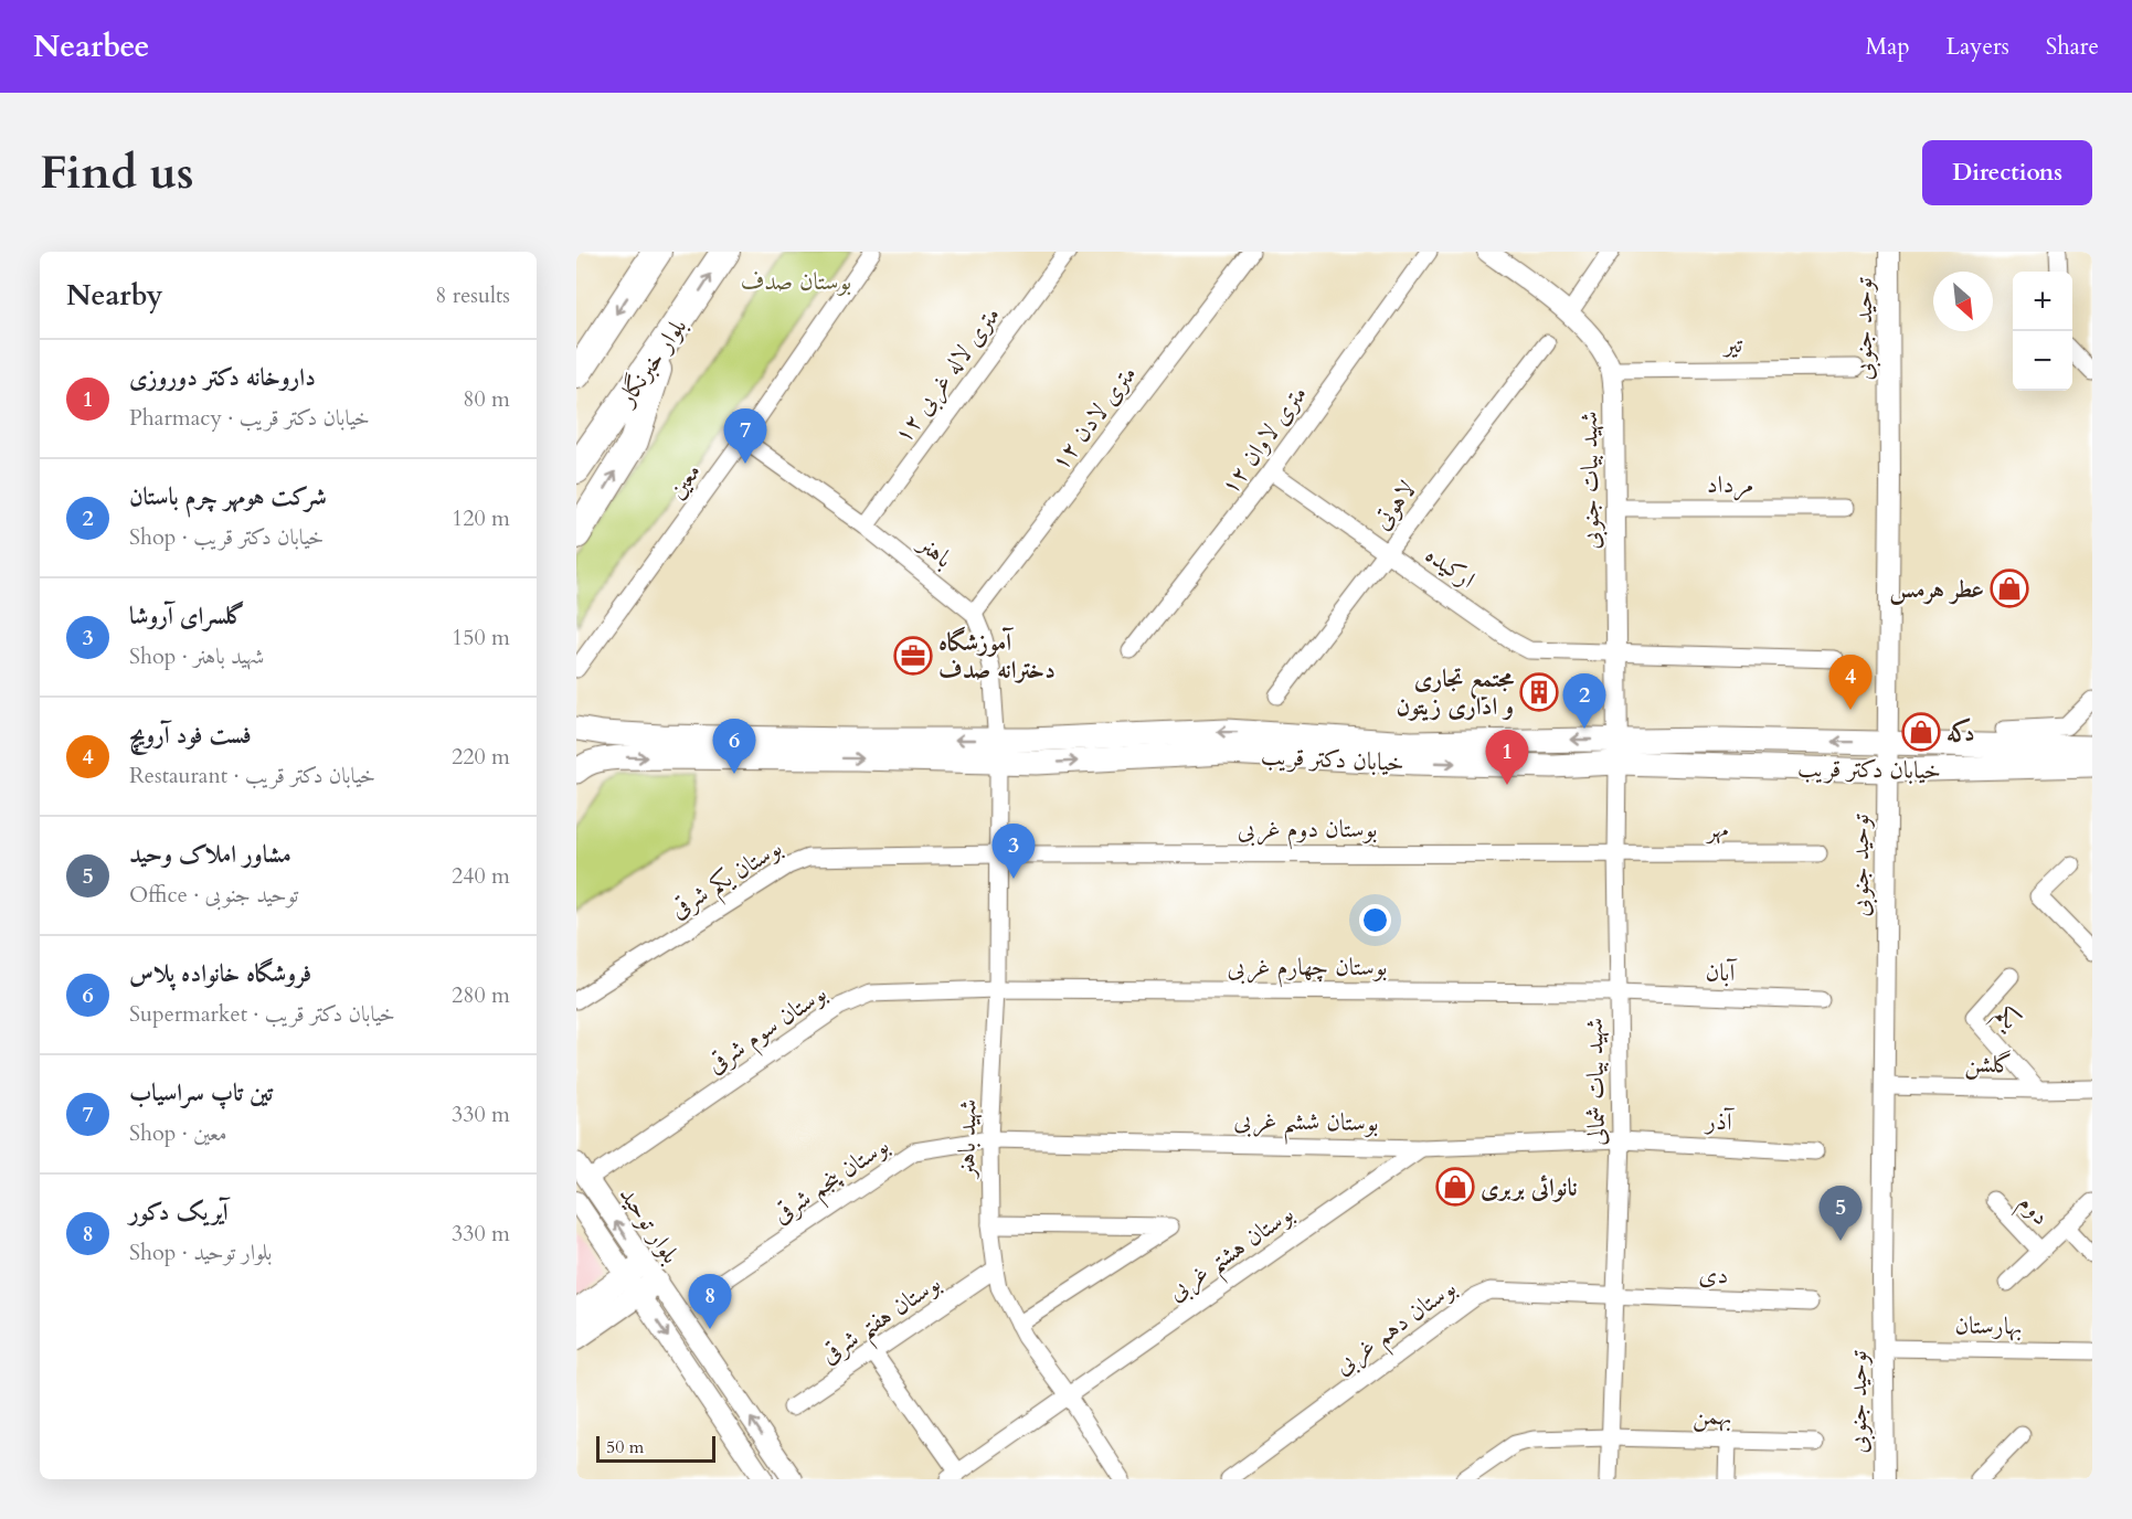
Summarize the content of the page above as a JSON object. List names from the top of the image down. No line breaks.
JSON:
{"streets":{"highway":["بلوار خبرنگار"],"main road":["خیابان دکتر قریب"],"street":["توحید جنوبی","تیر","۱۲ متری لاله غربی","۱۲ متری لادن","۱۲ متری لاوان","معین","شهید بیات جنوبی","مرداد","لاهوتی","باهنر","ارکیده","بوستان دوم غربی","مهر","بوستان یکم شرقی","بوستان چهارم غربی","آبان","یکم","بوستان سوم شرقی","گلشن","شهید بیات شمالی","بوستان ششم غربی","آذر","شهید باهنر","بوستان پنجم شرقی","دوم","بلوار توحید","بوستان هشتم غربی","دی","بوستان هفتم شرقی","بهارستان","بوستان دهم غربی","بهمن"]},"crossings":[["توحید جنوبی","خیابان دکتر قریب"],["توحید جنوبی","گلشن"],["توحید جنوبی","بهارستان"],["تیر","شهید بیات جنوبی"],["۱۲ متری لاله غربی","باهنر"],["۱۲ متری لادن","باهنر"],["۱۲ متری لاوان","ارکیده"],["معین","باهنر"],["شهید بیات جنوبی","مرداد"],["شهید بیات جنوبی","ارکیده"],["شهید بیات جنوبی","خیابان دکتر قریب"],["شهید بیات جنوبی","شهید بیات شمالی"],["لاهوتی","ارکیده"],["خیابان دکتر قریب","شهید بیات شمالی"],["خیابان دکتر قریب","شهید باهنر"],["بوستان دوم غربی","مهر"],["بوستان دوم غربی","بوستان یکم شرقی"],["بوستان دوم غربی","شهید بیات شمالی"],["بوستان دوم غربی","شهید باهنر"],["مهر","شهید بیات شمالی"],["بوستان یکم شرقی","شهید باهنر"],["بوستان چهارم غربی","آبان"],["بوستان چهارم غربی","بوستان سوم شرقی"],["بوستان چهارم غربی","شهید بیات شمالی"],["بوستان چهارم غربی","شهید باهنر"],["آبان","شهید بیات شمالی"],["یکم","گلشن"],["بوستان سوم شرقی","شهید باهنر"],["بوستان سوم شرقی","بلوار توحید"],["شهید بیات شمالی","بوستان ششم غربی"],["شهید بیات شمالی","آذر"],["شهید بیات شمالی","دی"],["شهید بیات شمالی","بوستان دهم غربی"],["شهید بیات شمالی","بهمن"],["بوستان ششم غربی","آذر"],["بوستان ششم غربی","شهید باهنر"],["بوستان ششم غربی","بوستان پنجم شرقی"],["بوستان ششم غربی","بوستان هشتم غربی"],["شهید باهنر","بوستان پنجم شرقی"],["شهید باهنر","بوستان هشتم غربی"],["شهید باهنر","بوستان هفتم شرقی"],["دی","بوستان دهم غربی"]],"parks":["بوستان صدف"],"places":{"shop":["عطر هرمس","دکه","نانوائی بربری"],"office":["آموزشگاه دخترانه صدف"],"building":["مجتمع تجاری و اداری زیتون"]},"scale_bar":"50 m","north":"bottom right","page":{"header":"Nearbee","nav":["Map","Layers","Share"],"buttons":"Directions","title":"Find us","heading":["Nearby","8 results"],"map_buttons":["+","−"],"list":[{"mark":"1","name":"داروخانه دکتر دوروزی","note":"Pharmacy · خیابان دکتر قریب","value":"80 m"},{"mark":"2","name":"شرکت هومهر چرم باستان","note":"Shop · خیابان دکتر قریب","value":"120 m"},{"mark":"3","name":"گلسرای آروشا","note":"Shop · شهید باهنر","value":"150 m"},{"mark":"4","name":"فست فود آرویچ","note":"Restaurant · خیابان دکتر قریب","value":"220 m"},{"mark":"5","name":"مشاور املاک وحید","note":"Office · توحید جنوبی","value":"240 m"},{"mark":"6","name":"فروشگاه خانواده پلاس","note":"Supermarket · خیابان دکتر قریب","value":"280 m"},{"mark":"7","name":"تین تاپ سراسیاب","note":"Shop · معین","value":"330 m"},{"mark":"8","name":"آیریک دکور","note":"Shop · بلوار توحید","value":"330 m"}],"pins":["7","4","2","6","1","3","5","8"],"scale":"50 m"}}
